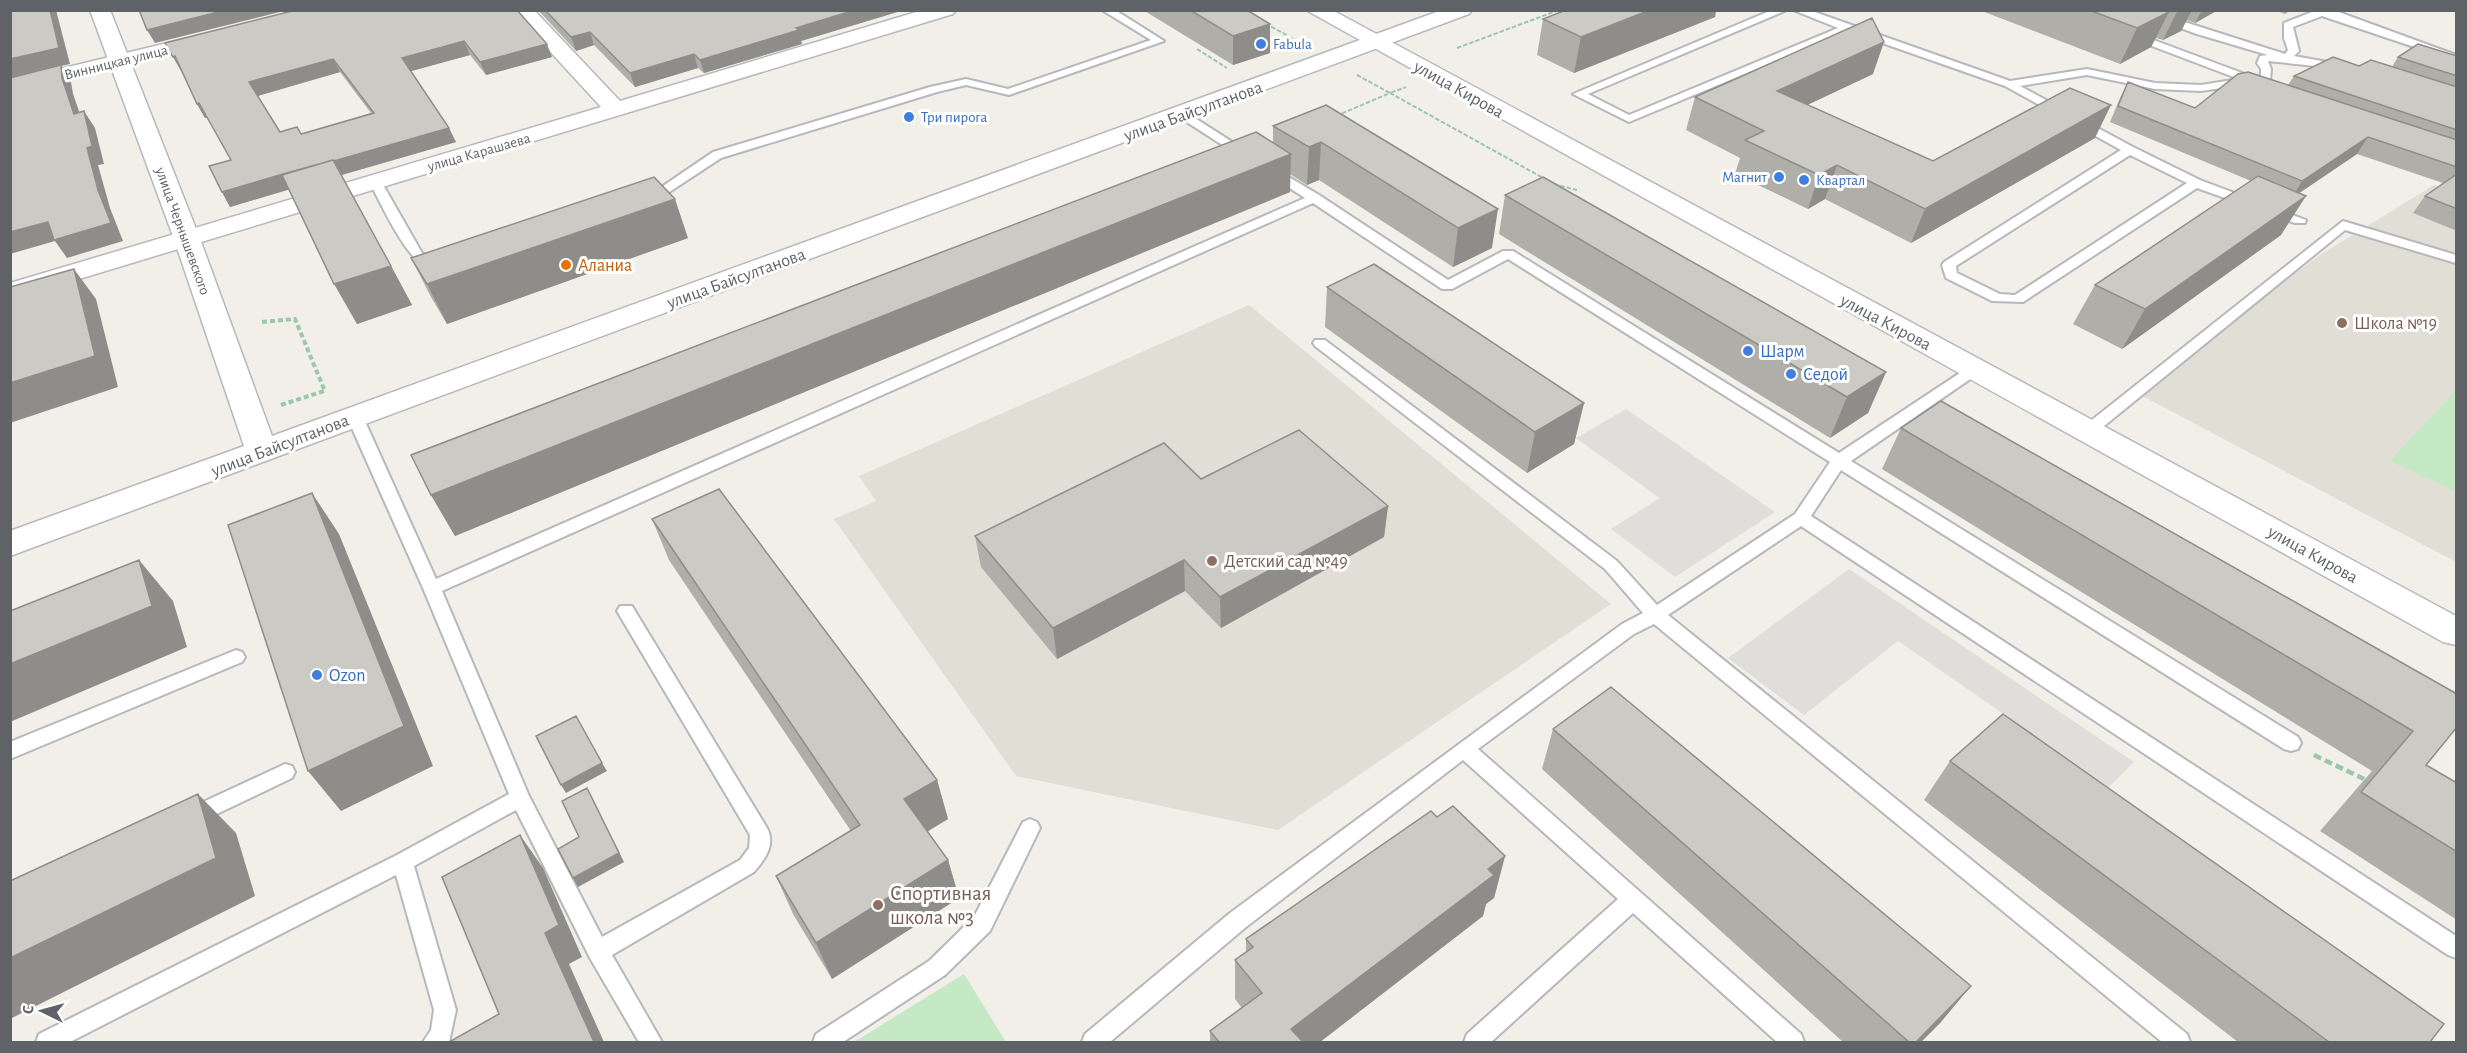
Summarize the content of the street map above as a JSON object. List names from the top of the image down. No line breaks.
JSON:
{"streets":{"street":["Винницкая улица","улица Кирова","улица Байсултанова","улица Карашаева","улица Чернышевского"]},"crossings":[["Винницкая улица","улица Чернышевского"],["улица Кирова","улица Байсултанова"],["улица Байсултанова","улица Чернышевского"],["улица Карашаева","улица Чернышевского"]],"places":["Fabula","Три пирога","Магнит","Квартал","Аланиа","Школа №19","Шарм","Седой","Детский сад №49","Ozon","Спортивная школа №3"],"north":"left"}
